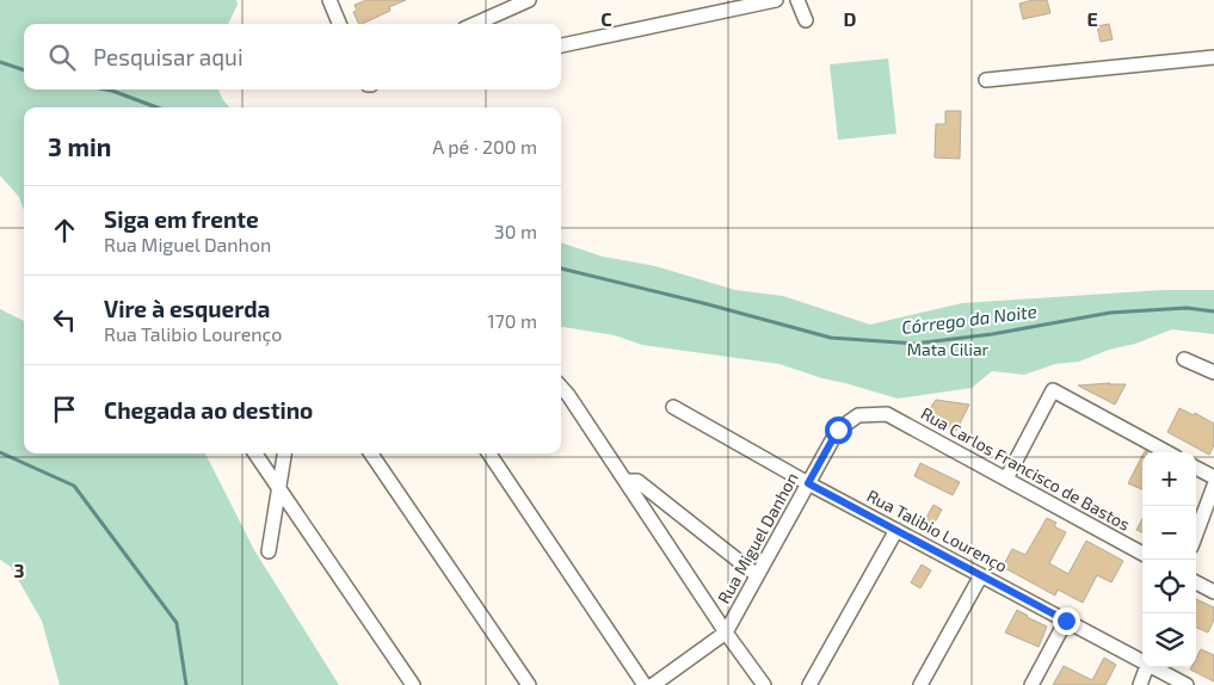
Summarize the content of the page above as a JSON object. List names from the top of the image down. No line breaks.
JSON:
{"streets":{"street":["Rua Carlos Francisco de Bastos","Rua Talibio Lourenço","Rua Miguel Danhon"]},"crossings":[["Rua Carlos Francisco de Bastos","Rua Miguel Danhon"],["Rua Talibio Lourenço","Rua Miguel Danhon"]],"water":["Córrego da Noite"],"parks":["Mata Ciliar"],"page":{"search":"Pesquisar aqui","heading":["3 min","A pé · 200 m"],"list":[["Siga em frente","Rua Miguel Danhon","30 m"],["Vire à esquerda","Rua Talibio Lourenço","170 m"],"Chegada ao destino"],"map_buttons":["+","−"]},"grid":{"columns":["C","D","E"],"rows":["3"]}}
